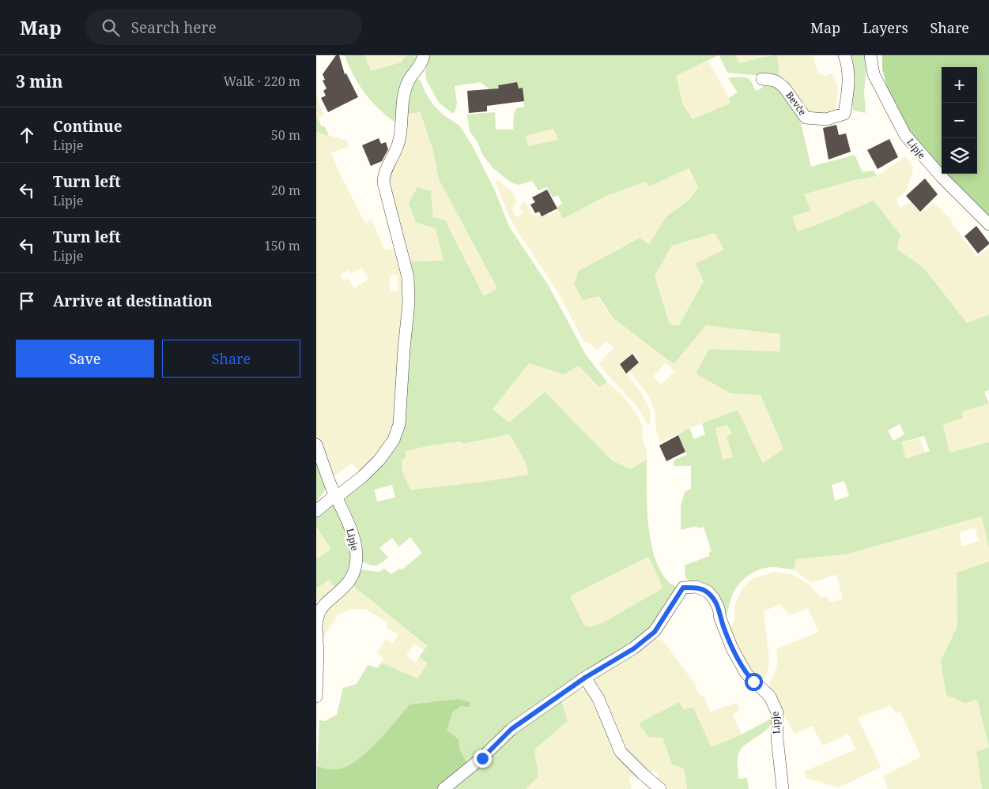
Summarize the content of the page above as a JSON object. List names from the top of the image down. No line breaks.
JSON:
{"streets":{"street":["Bevče","Lipje"]},"page":{"header":"Map","search":"Search here","nav":["Map","Layers","Share"],"heading":["3 min","Walk · 220 m"],"map_buttons":["+","−"],"list":[["Continue","Lipje","50 m"],["Turn left","Lipje","20 m"],["Turn left","Lipje","150 m"],"Arrive at destination"],"buttons":["Save","Share"]}}
